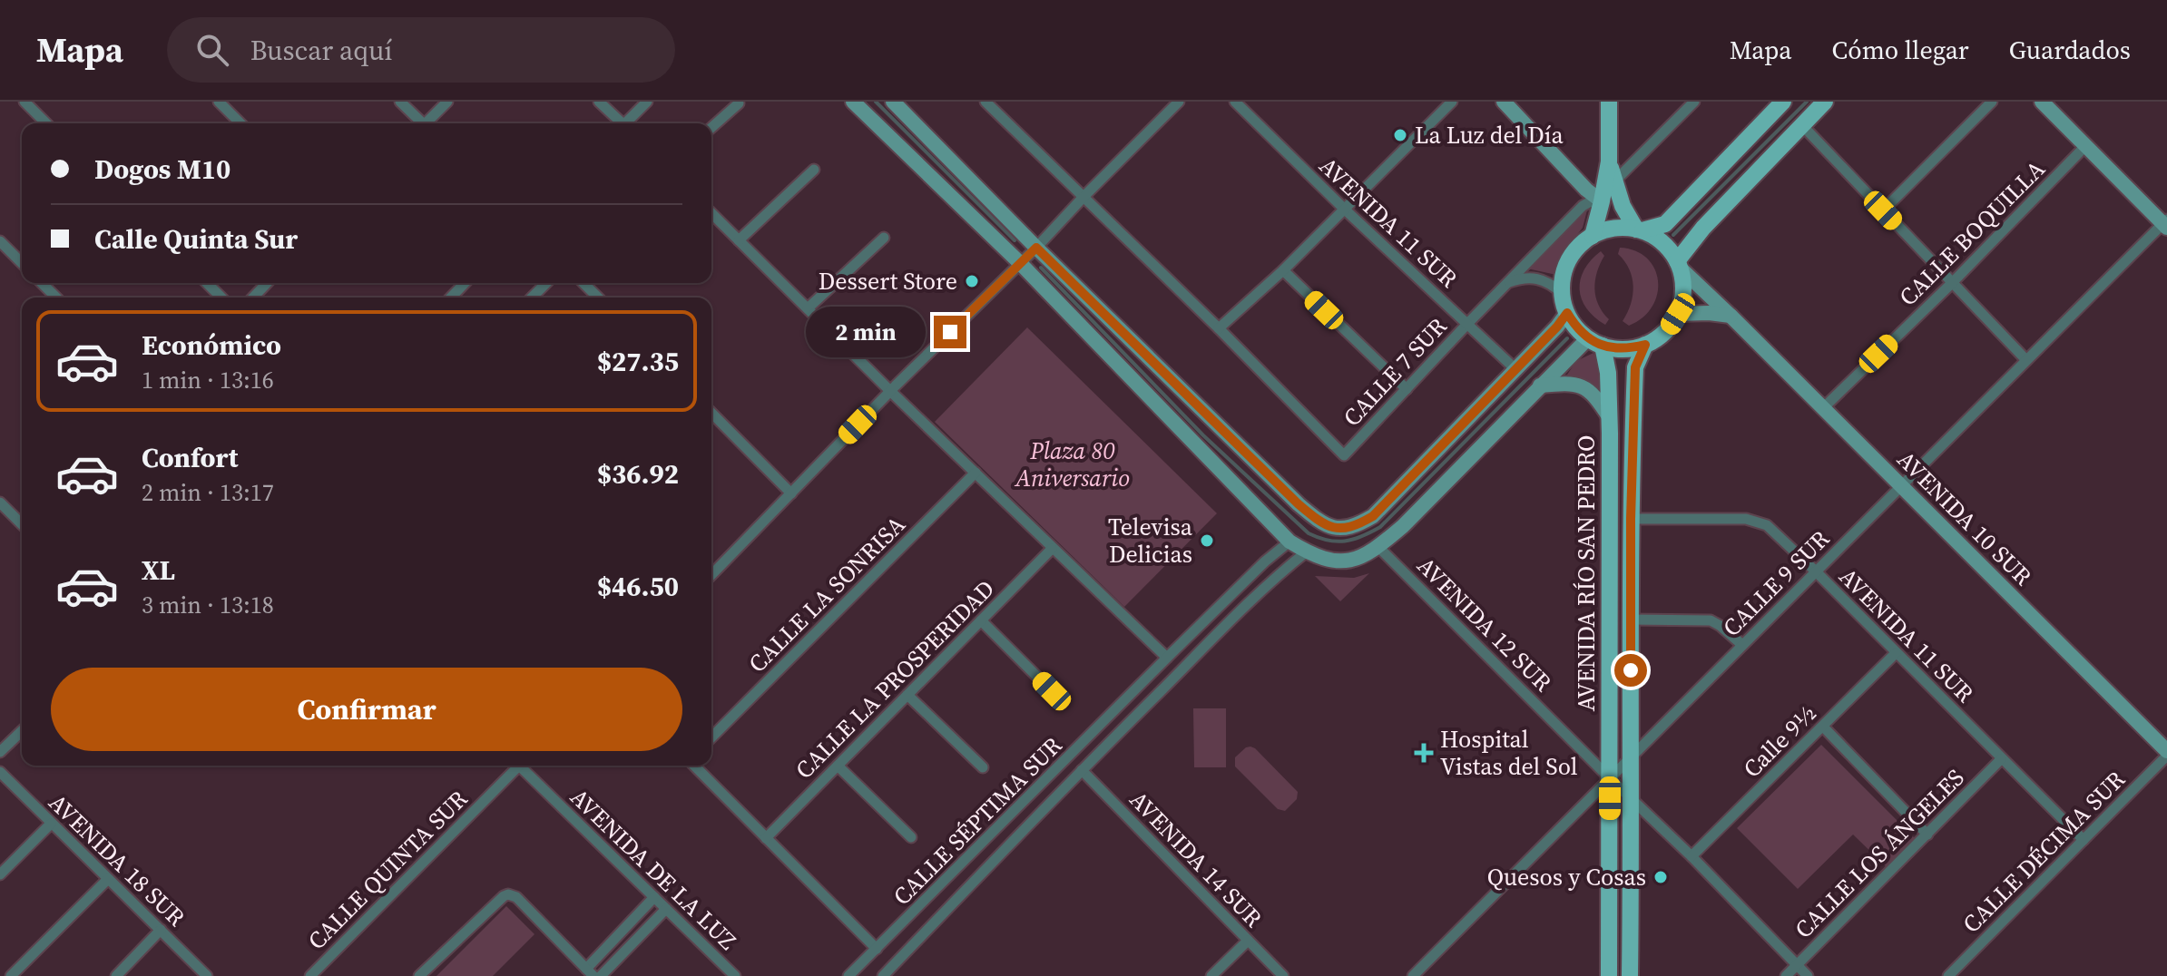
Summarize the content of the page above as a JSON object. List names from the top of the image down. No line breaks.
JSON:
{"streets":{"main road":["AVENIDA 10 SUR","AVENIDA RÍO SAN PEDRO"],"street":["AVENIDA 11 SUR","CALLE BOQUILLA","CALLE 7 SUR","CALLE 9 SUR","CALLE LA SONRISA","AVENIDA 12 SUR","CALLE LA PROSPERIDAD","Calle 9½","CALLE SÉPTIMA SUR","CALLE DÉCIMA SUR","CALLE LOS ÁNGELES","AVENIDA 14 SUR","AVENIDA 18 SUR","AVENIDA DE LA LUZ","CALLE QUINTA SUR"]},"crossings":[["AVENIDA 11 SUR","CALLE 7 SUR"],["AVENIDA 11 SUR","AVENIDA RÍO SAN PEDRO"],["AVENIDA 11 SUR","CALLE 9 SUR"],["AVENIDA 11 SUR","Calle 9½"],["AVENIDA 11 SUR","CALLE DÉCIMA SUR"],["AVENIDA 11 SUR","CALLE LOS ÁNGELES"],["CALLE BOQUILLA","AVENIDA 10 SUR"],["AVENIDA 10 SUR","AVENIDA RÍO SAN PEDRO"],["AVENIDA 10 SUR","CALLE 9 SUR"],["AVENIDA 10 SUR","CALLE DÉCIMA SUR"],["AVENIDA RÍO SAN PEDRO","CALLE 9 SUR"],["AVENIDA RÍO SAN PEDRO","AVENIDA 12 SUR"],["CALLE 9 SUR","AVENIDA 12 SUR"],["AVENIDA 12 SUR","Calle 9½"],["AVENIDA 12 SUR","CALLE LOS ÁNGELES"],["CALLE SÉPTIMA SUR","AVENIDA 14 SUR"]],"parks":["Plaza 80 Aniversario"],"places":{"other":["La Luz del Día","Dessert Store","Televisa Delicias","Quesos y Cosas"],"health":["Hospital Vistas del Sol"]},"page":{"header":"Mapa","search":"Buscar aquí","nav":["Mapa","Cómo llegar","Guardados"],"banner":["Dogos M10","Calle Quinta Sur"],"bubble":"2 min","list":[{"name":"Económico","note":"1 min · 13:16","value":"$27.35"},{"name":"Confort","note":"2 min · 13:17","value":"$36.92"},{"name":"XL","note":"3 min · 13:18","value":"$46.50"}],"buttons":"Confirmar"}}
